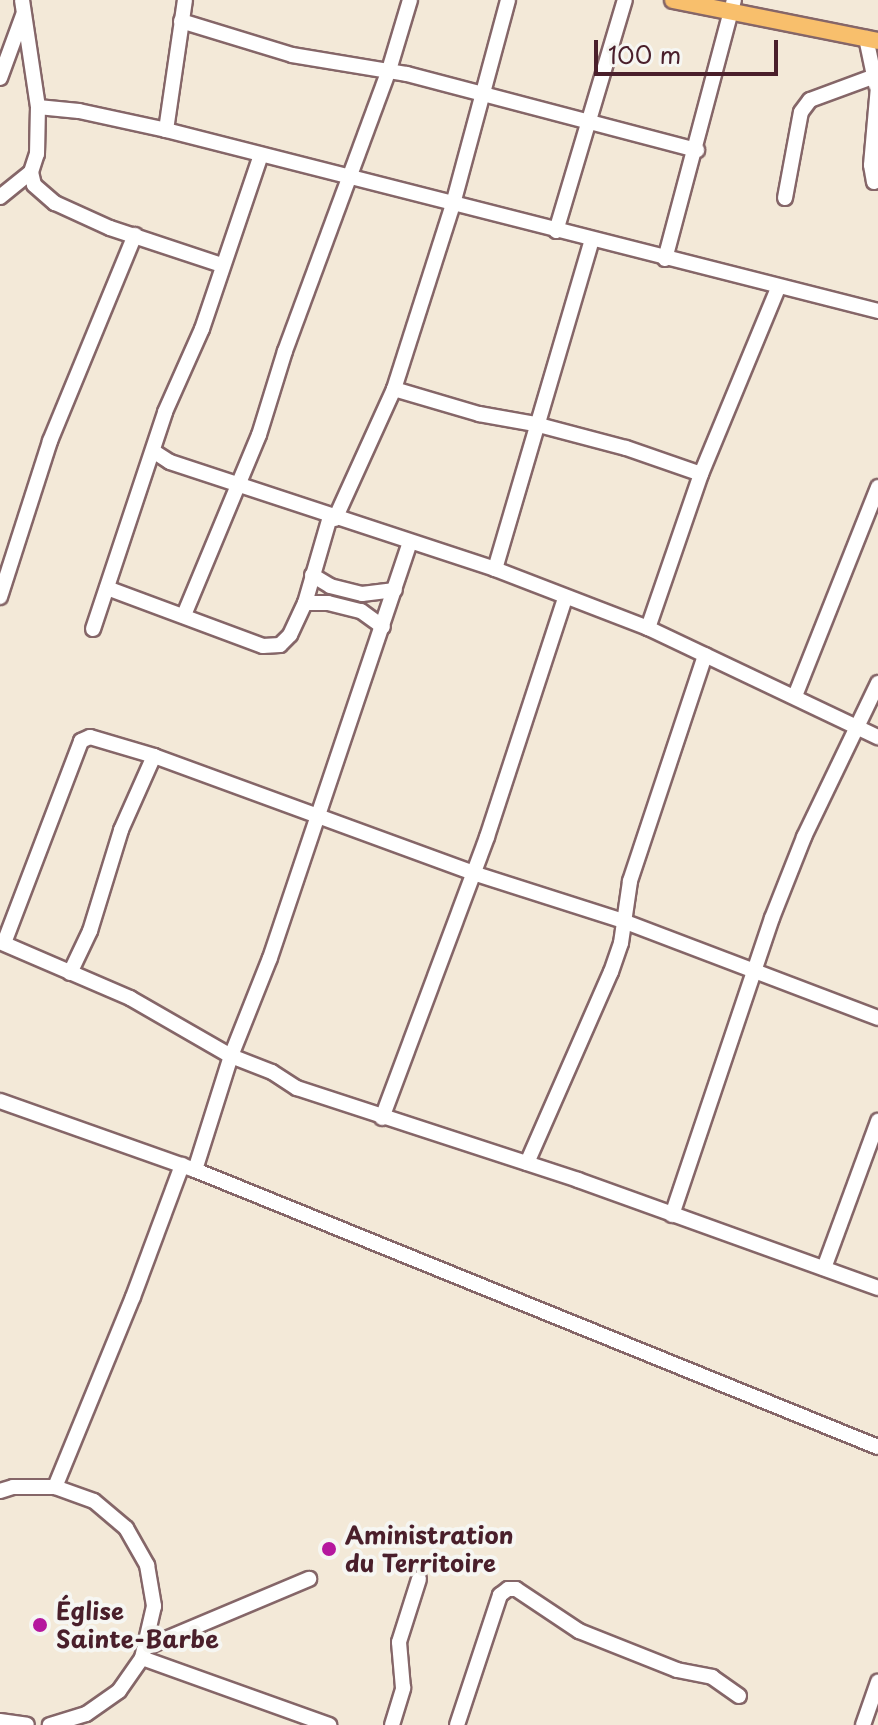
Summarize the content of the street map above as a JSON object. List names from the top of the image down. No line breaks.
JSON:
{"places":["Aministration du Territoire","Église Sainte-Barbe"],"scale_bar":"100 m"}
